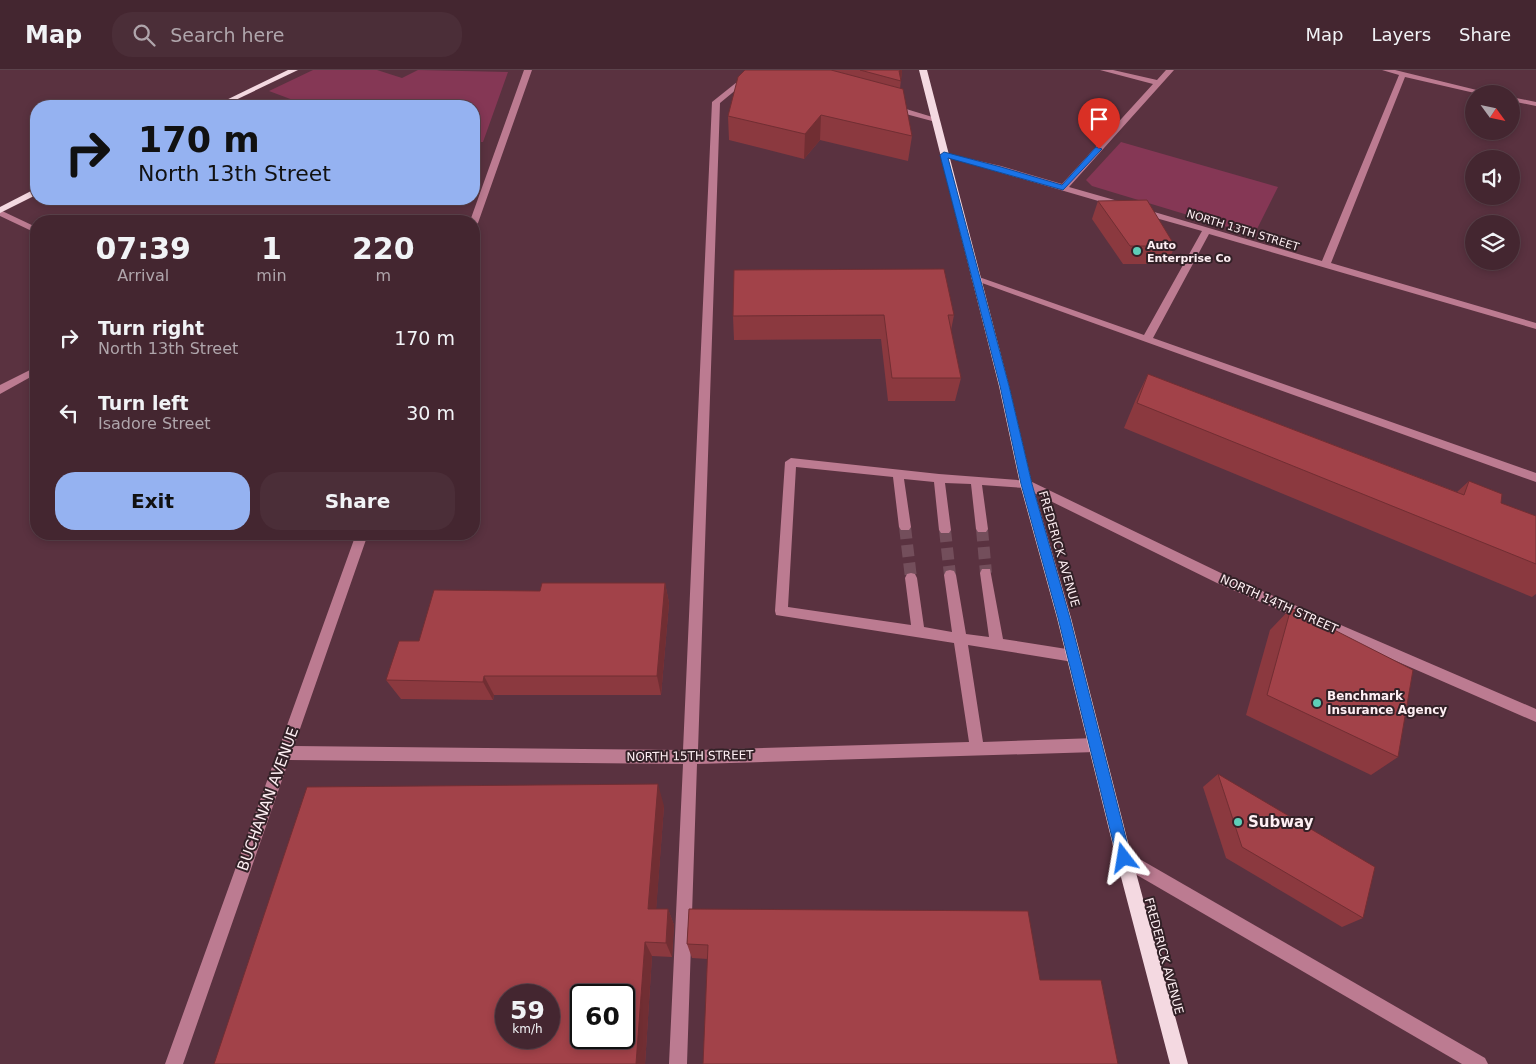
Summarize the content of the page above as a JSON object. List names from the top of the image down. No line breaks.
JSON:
{"streets":{"main road":["FREDERICK AVENUE"],"street":["NORTH 13TH STREET","NORTH 14TH STREET","NORTH 15TH STREET","BUCHANAN AVENUE"]},"crossings":[["NORTH 13TH STREET","FREDERICK AVENUE"],["FREDERICK AVENUE","NORTH 14TH STREET"],["FREDERICK AVENUE","NORTH 15TH STREET"],["NORTH 15TH STREET","BUCHANAN AVENUE"]],"places":["Auto Enterprise Co","Benchmark Insurance Agency","Subway"],"north":"bottom right","page":{"header":"Map","search":"Search here","nav":["Map","Layers","Share"],"turn":["170 m","North 13th Street"],"eta":["07:39","Arrival","1","min","220","m"],"list":[{"name":"Turn right","note":"North 13th Street","value":"170 m"},{"name":"Turn left","note":"Isadore Street","value":"30 m"}],"buttons":["Exit","Share"],"speed":"59 km/h","limit":"60"}}
